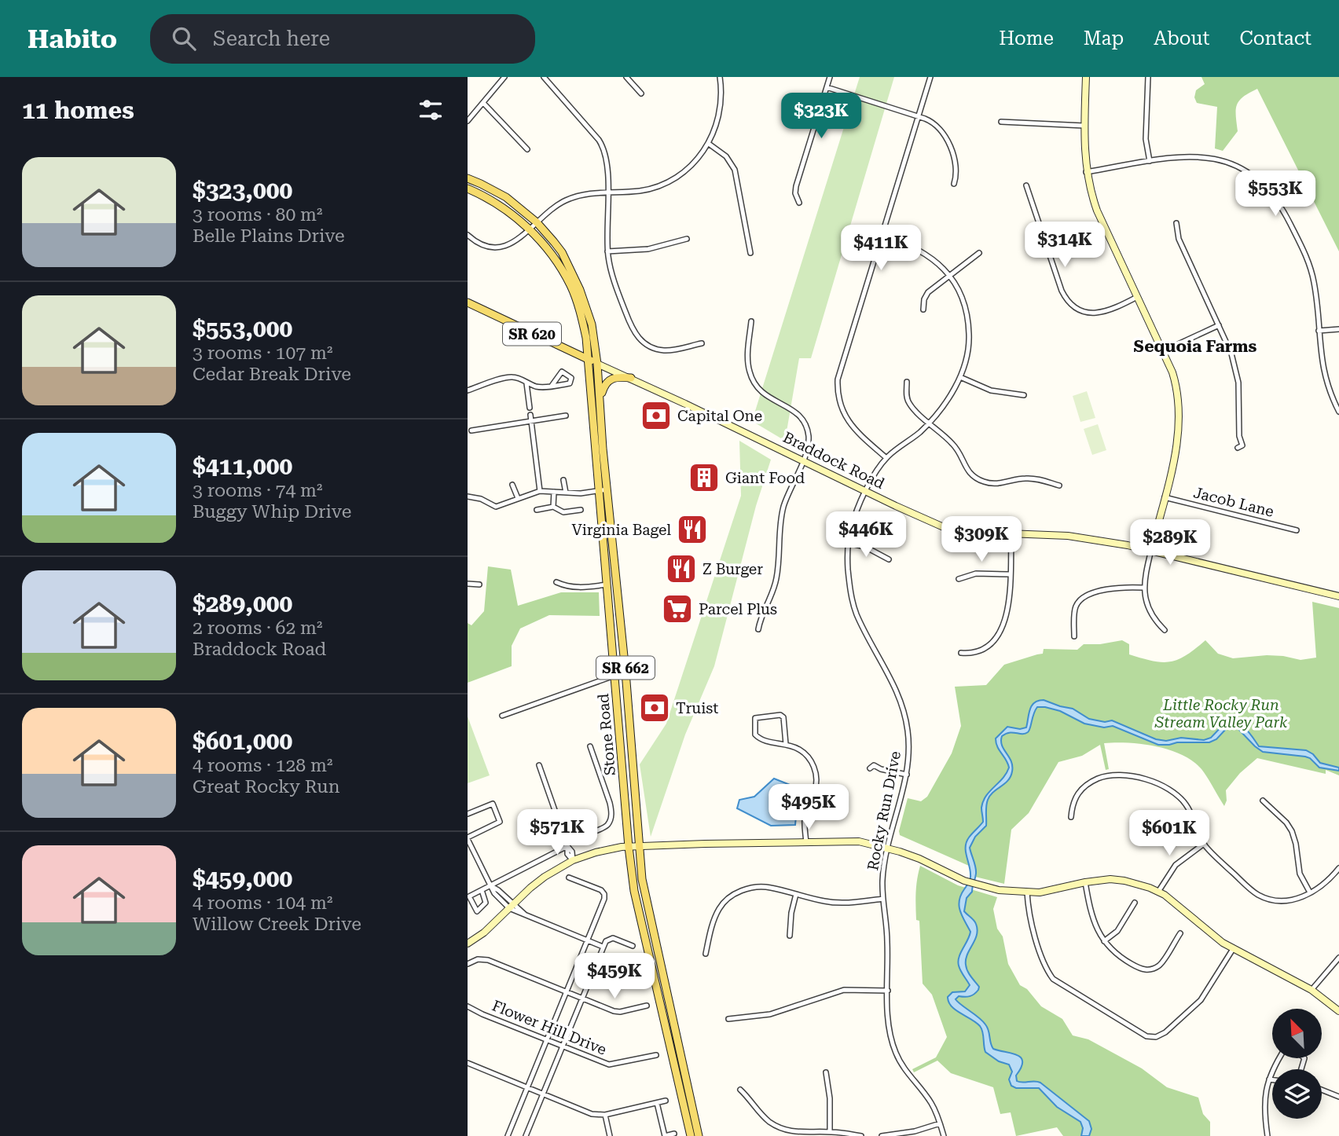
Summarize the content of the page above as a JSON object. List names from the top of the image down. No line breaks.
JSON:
{"streets":{"main road":["SR 620","Braddock Road","SR 662","Stone Road"],"street":["Jacob Lane","Rocky Run Drive","Flower Hill Drive"]},"crossings":[["Braddock Road","SR 662"],["Braddock Road","Stone Road"],["Braddock Road","Rocky Run Drive"],["SR 662","Stone Road"]],"districts":["Sequoia Farms"],"parks":["Little Rocky Run Stream Valley Park"],"places":{"bank":["Capital One","Truist"],"building":["Giant Food"],"restaurant":["Virginia Bagel","Z Burger"],"supermarket":["Parcel Plus"]},"north":"top left","page":{"header":"Habito","search":"Search here","nav":["Home","Map","About","Contact"],"heading":"11 homes","price":["$323K","$553K","$314K","$411K","$446K","$309K","$289K","$495K","$571K","$601K","$459K"],"list":[{"name":"$323,000","note":"3 rooms · 80 m² · Belle Plains Drive"},{"name":"$553,000","note":"3 rooms · 107 m² · Cedar Break Drive"},{"name":"$411,000","note":"3 rooms · 74 m² · Buggy Whip Drive"},{"name":"$289,000","note":"2 rooms · 62 m² · Braddock Road"},{"name":"$601,000","note":"4 rooms · 128 m² · Great Rocky Run"},{"name":"$459,000","note":"4 rooms · 104 m² · Willow Creek Drive"}]}}
